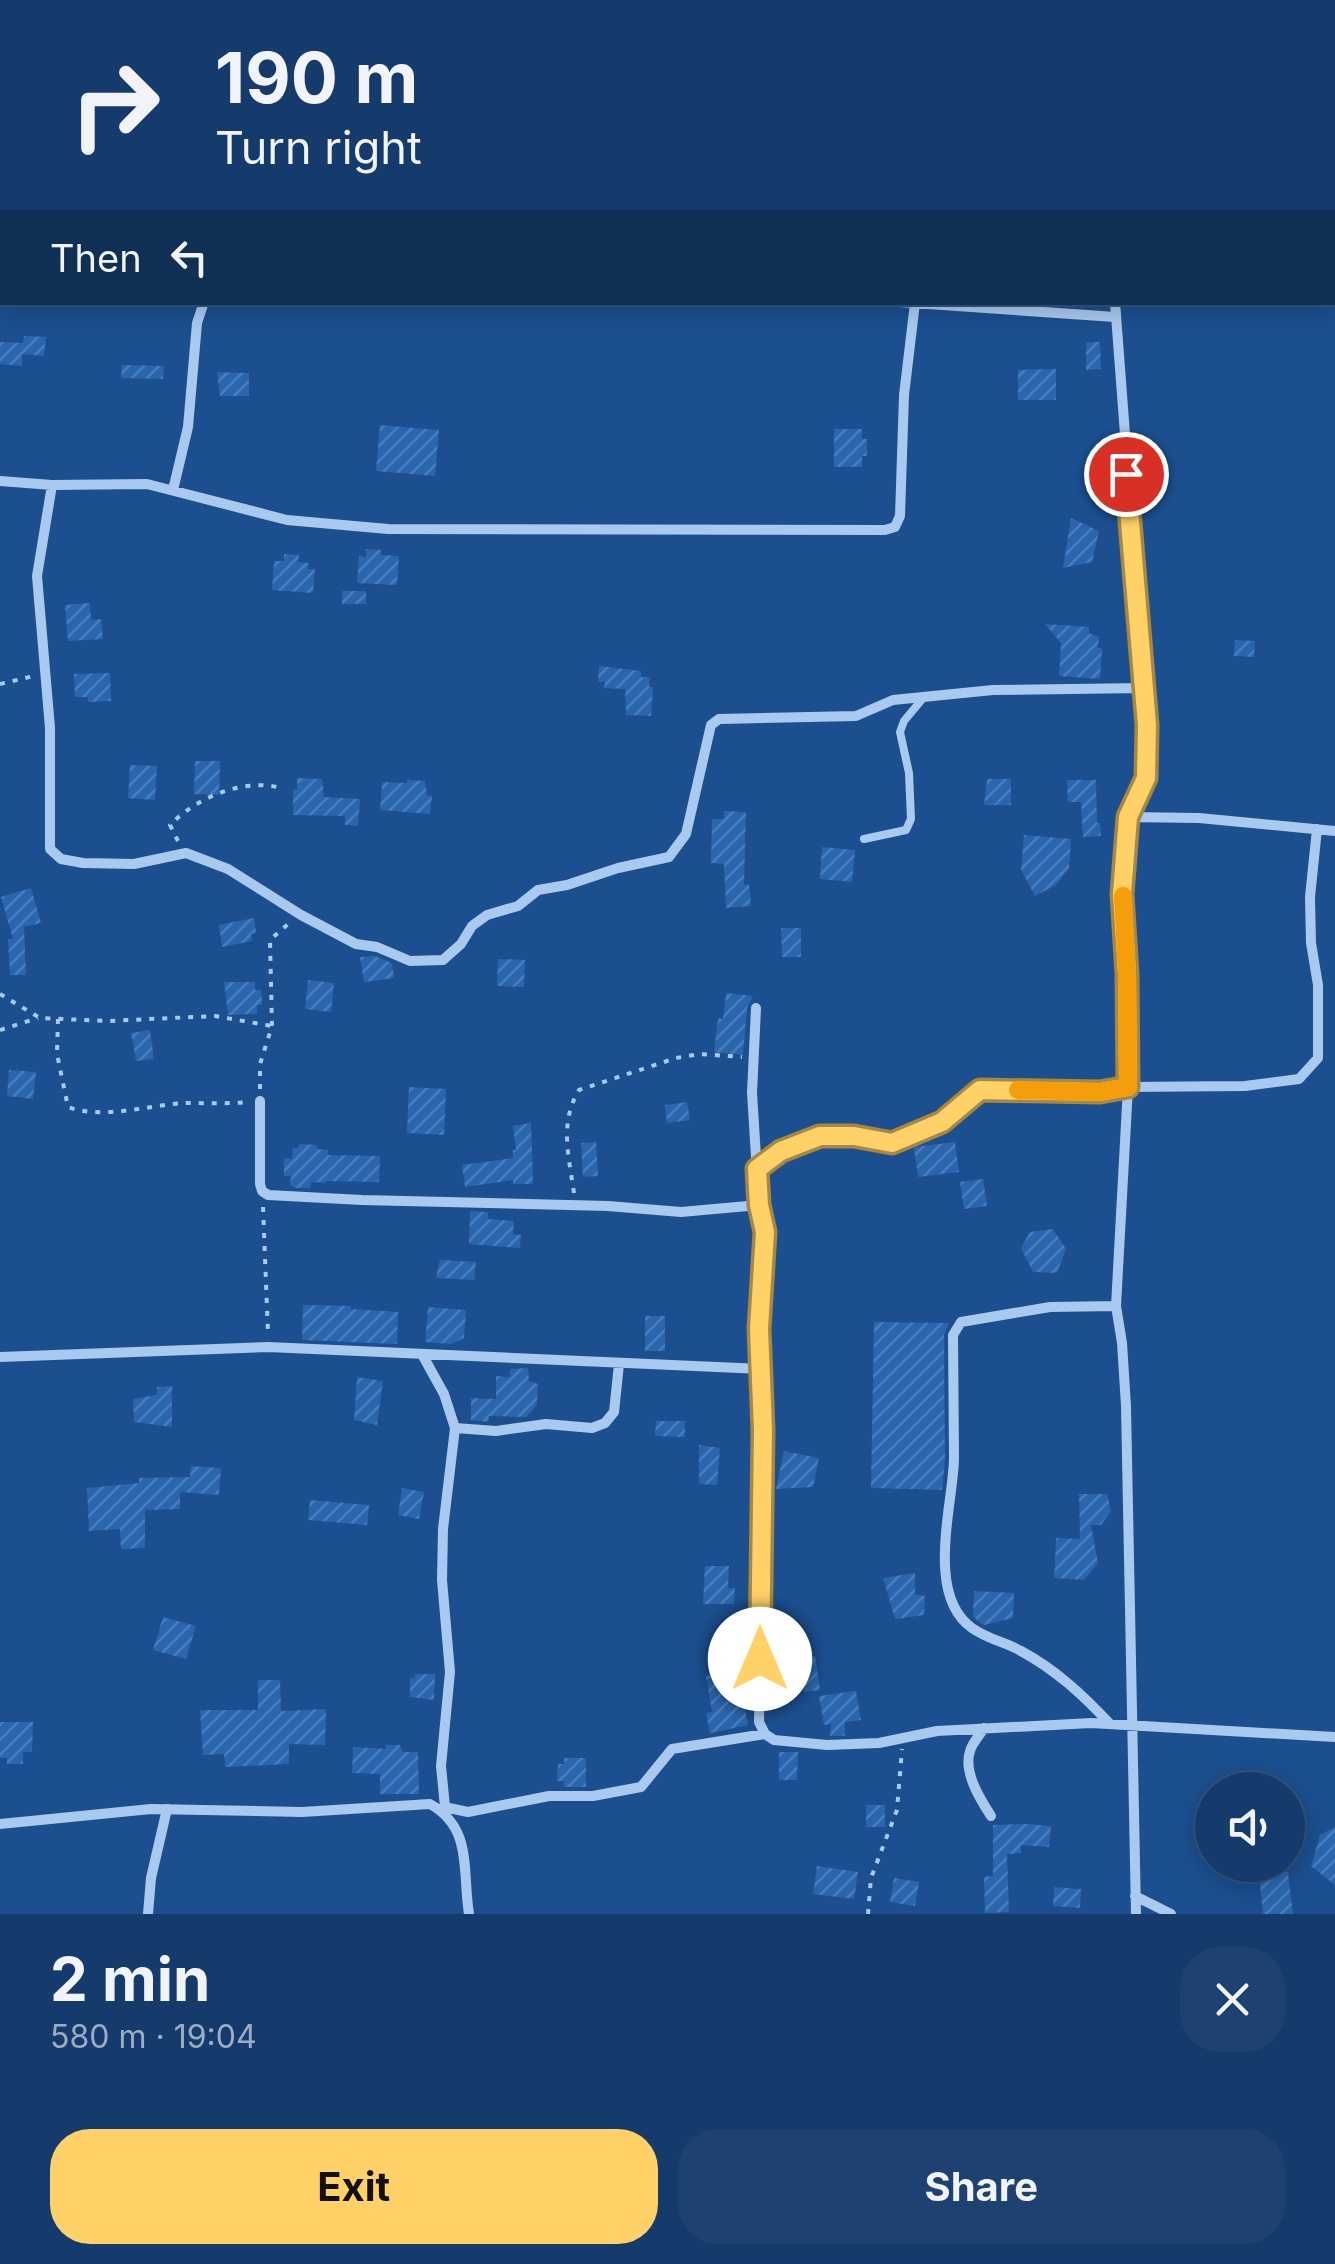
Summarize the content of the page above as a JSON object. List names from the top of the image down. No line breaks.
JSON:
{"page":{"turn":["190 m","Turn right"],"then":"Then","heading":["2 min","580 m · 19:04"],"buttons":["Exit","Share"]}}
